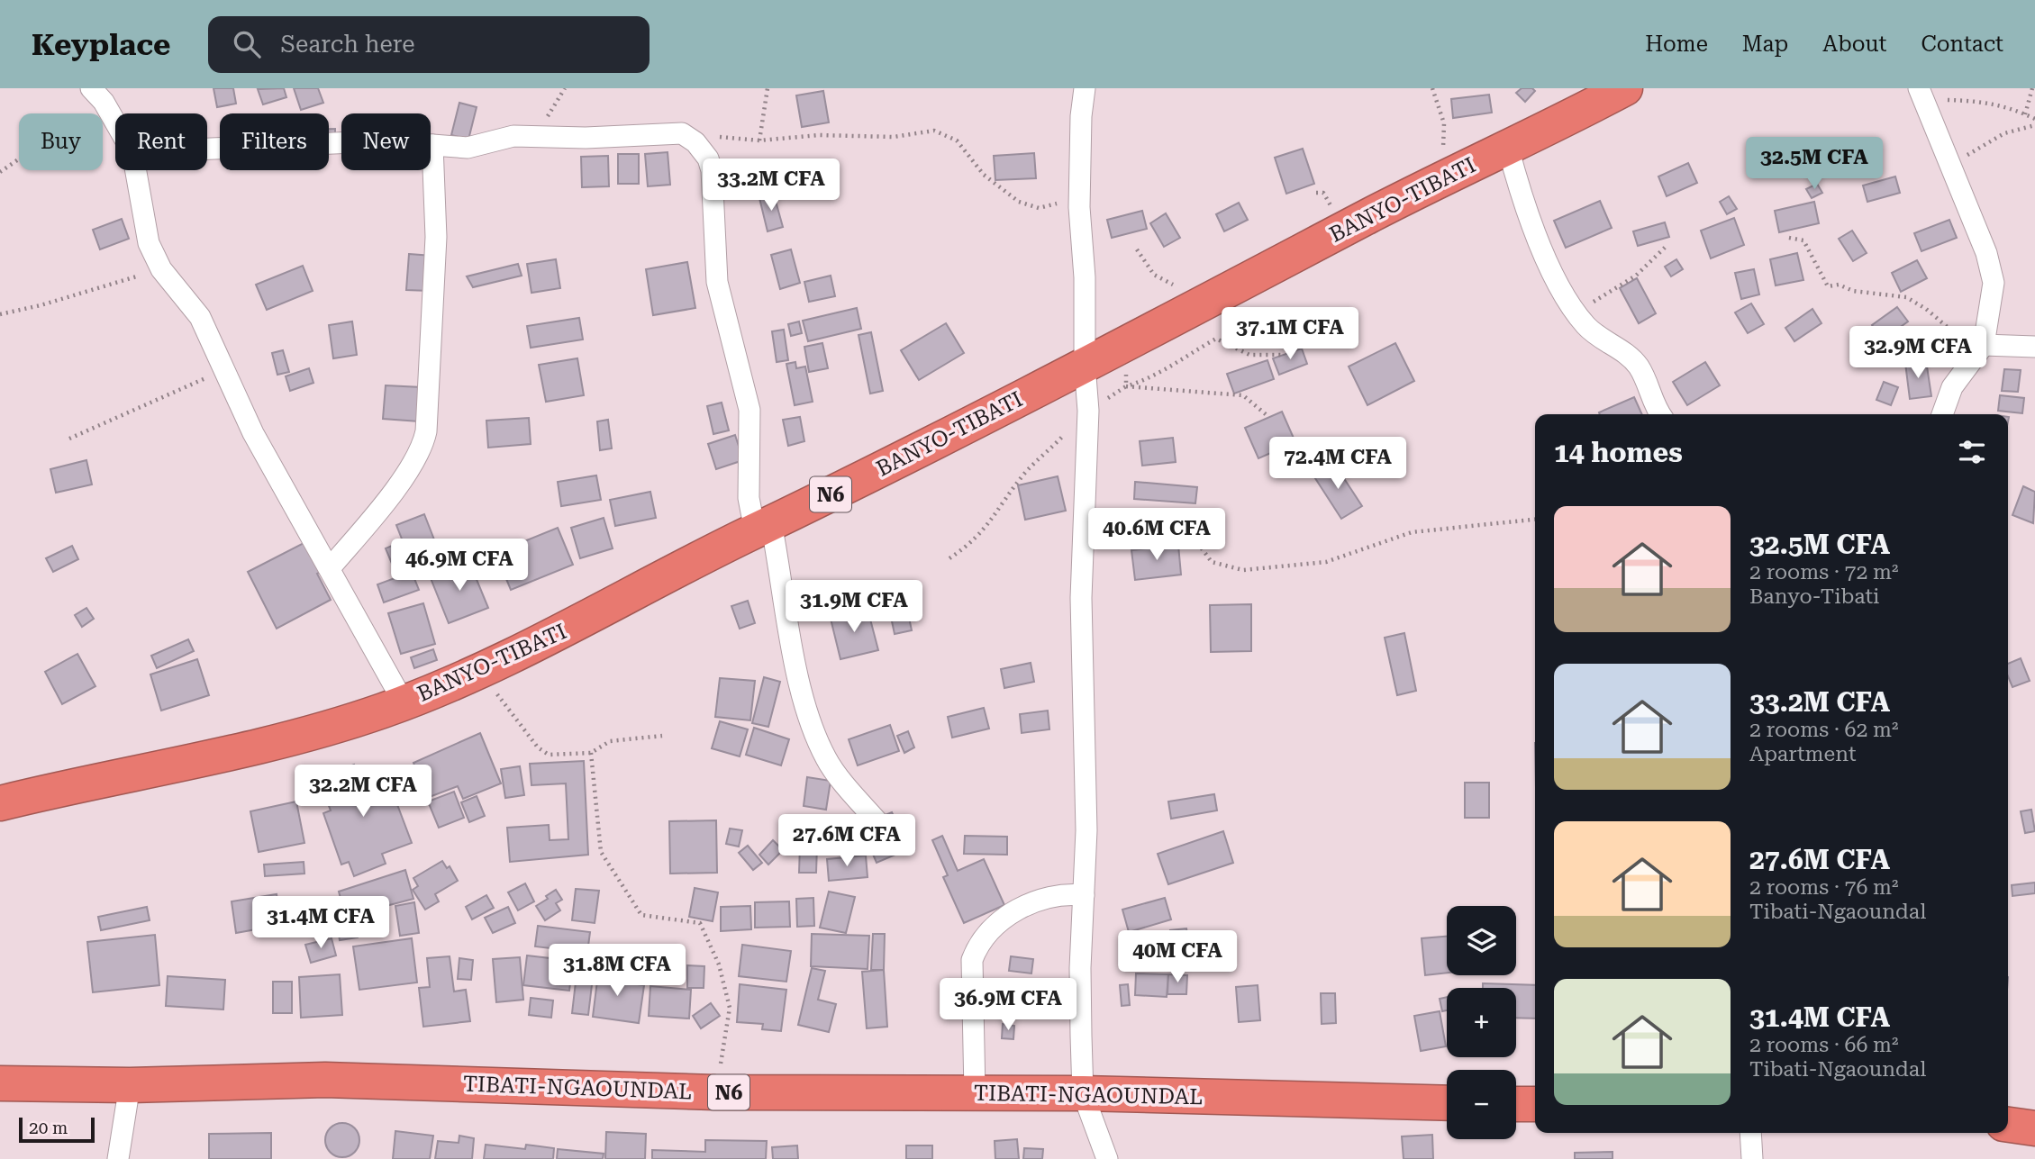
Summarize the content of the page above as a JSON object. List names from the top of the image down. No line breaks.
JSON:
{"streets":{"highway":["BANYO-TIBATI","N6","TIBATI-NGAOUNDAL"]},"scale_bar":"20 m","page":{"header":"Keyplace","search":"Search here","nav":["Home","Map","About","Contact"],"chip":["Buy","Rent","Filters","New"],"price":["32.5M CFA","33.2M CFA","37.1M CFA","32.9M CFA","72.4M CFA","40.6M CFA","46.9M CFA","31.9M CFA","32.2M CFA","27.6M CFA","31.4M CFA","40M CFA","31.8M CFA","36.9M CFA"],"heading":"14 homes","list":[{"name":"32.5M CFA","note":"2 rooms · 72 m² · Banyo-Tibati"},{"name":"33.2M CFA","note":"2 rooms · 62 m² · Apartment"},{"name":"27.6M CFA","note":"2 rooms · 76 m² · Tibati-Ngaoundal"},{"name":"31.4M CFA","note":"2 rooms · 66 m² · Tibati-Ngaoundal"}],"map_buttons":["+","−"],"scale":"20 m"}}
